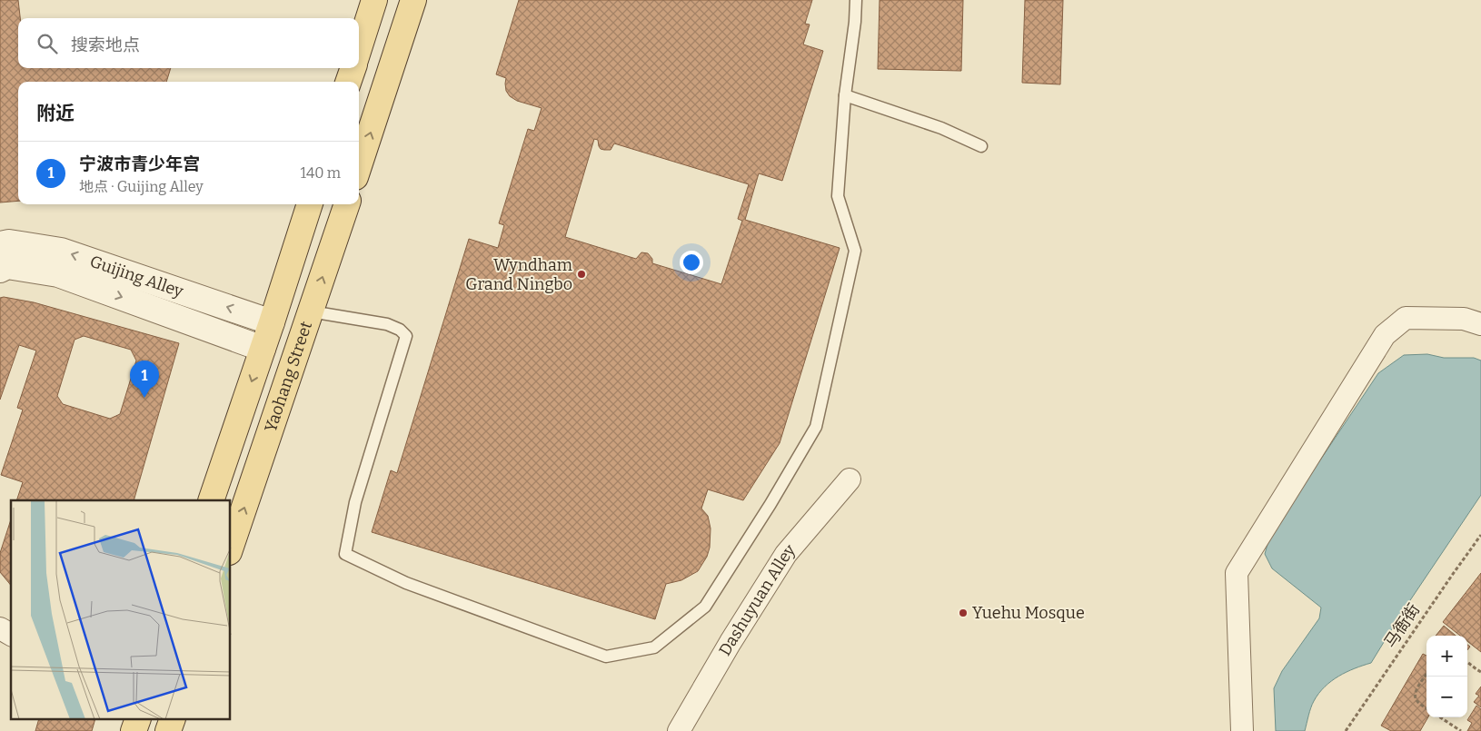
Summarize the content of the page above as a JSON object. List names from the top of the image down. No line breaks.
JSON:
{"streets":{"main road":["Yaohang Street"],"street":["Guijing Alley","Dashuyuan Alley"],"path":["马衙街"]},"places":["Wyndham Grand Ningbo","Yuehu Mosque"],"page":{"search":"搜索地点","heading":"附近","list":[{"mark":"1","name":"宁波市青少年宫","note":"地点 · Guijing Alley","value":"140 m"}],"pins":"1","map_buttons":["+","−"]}}
